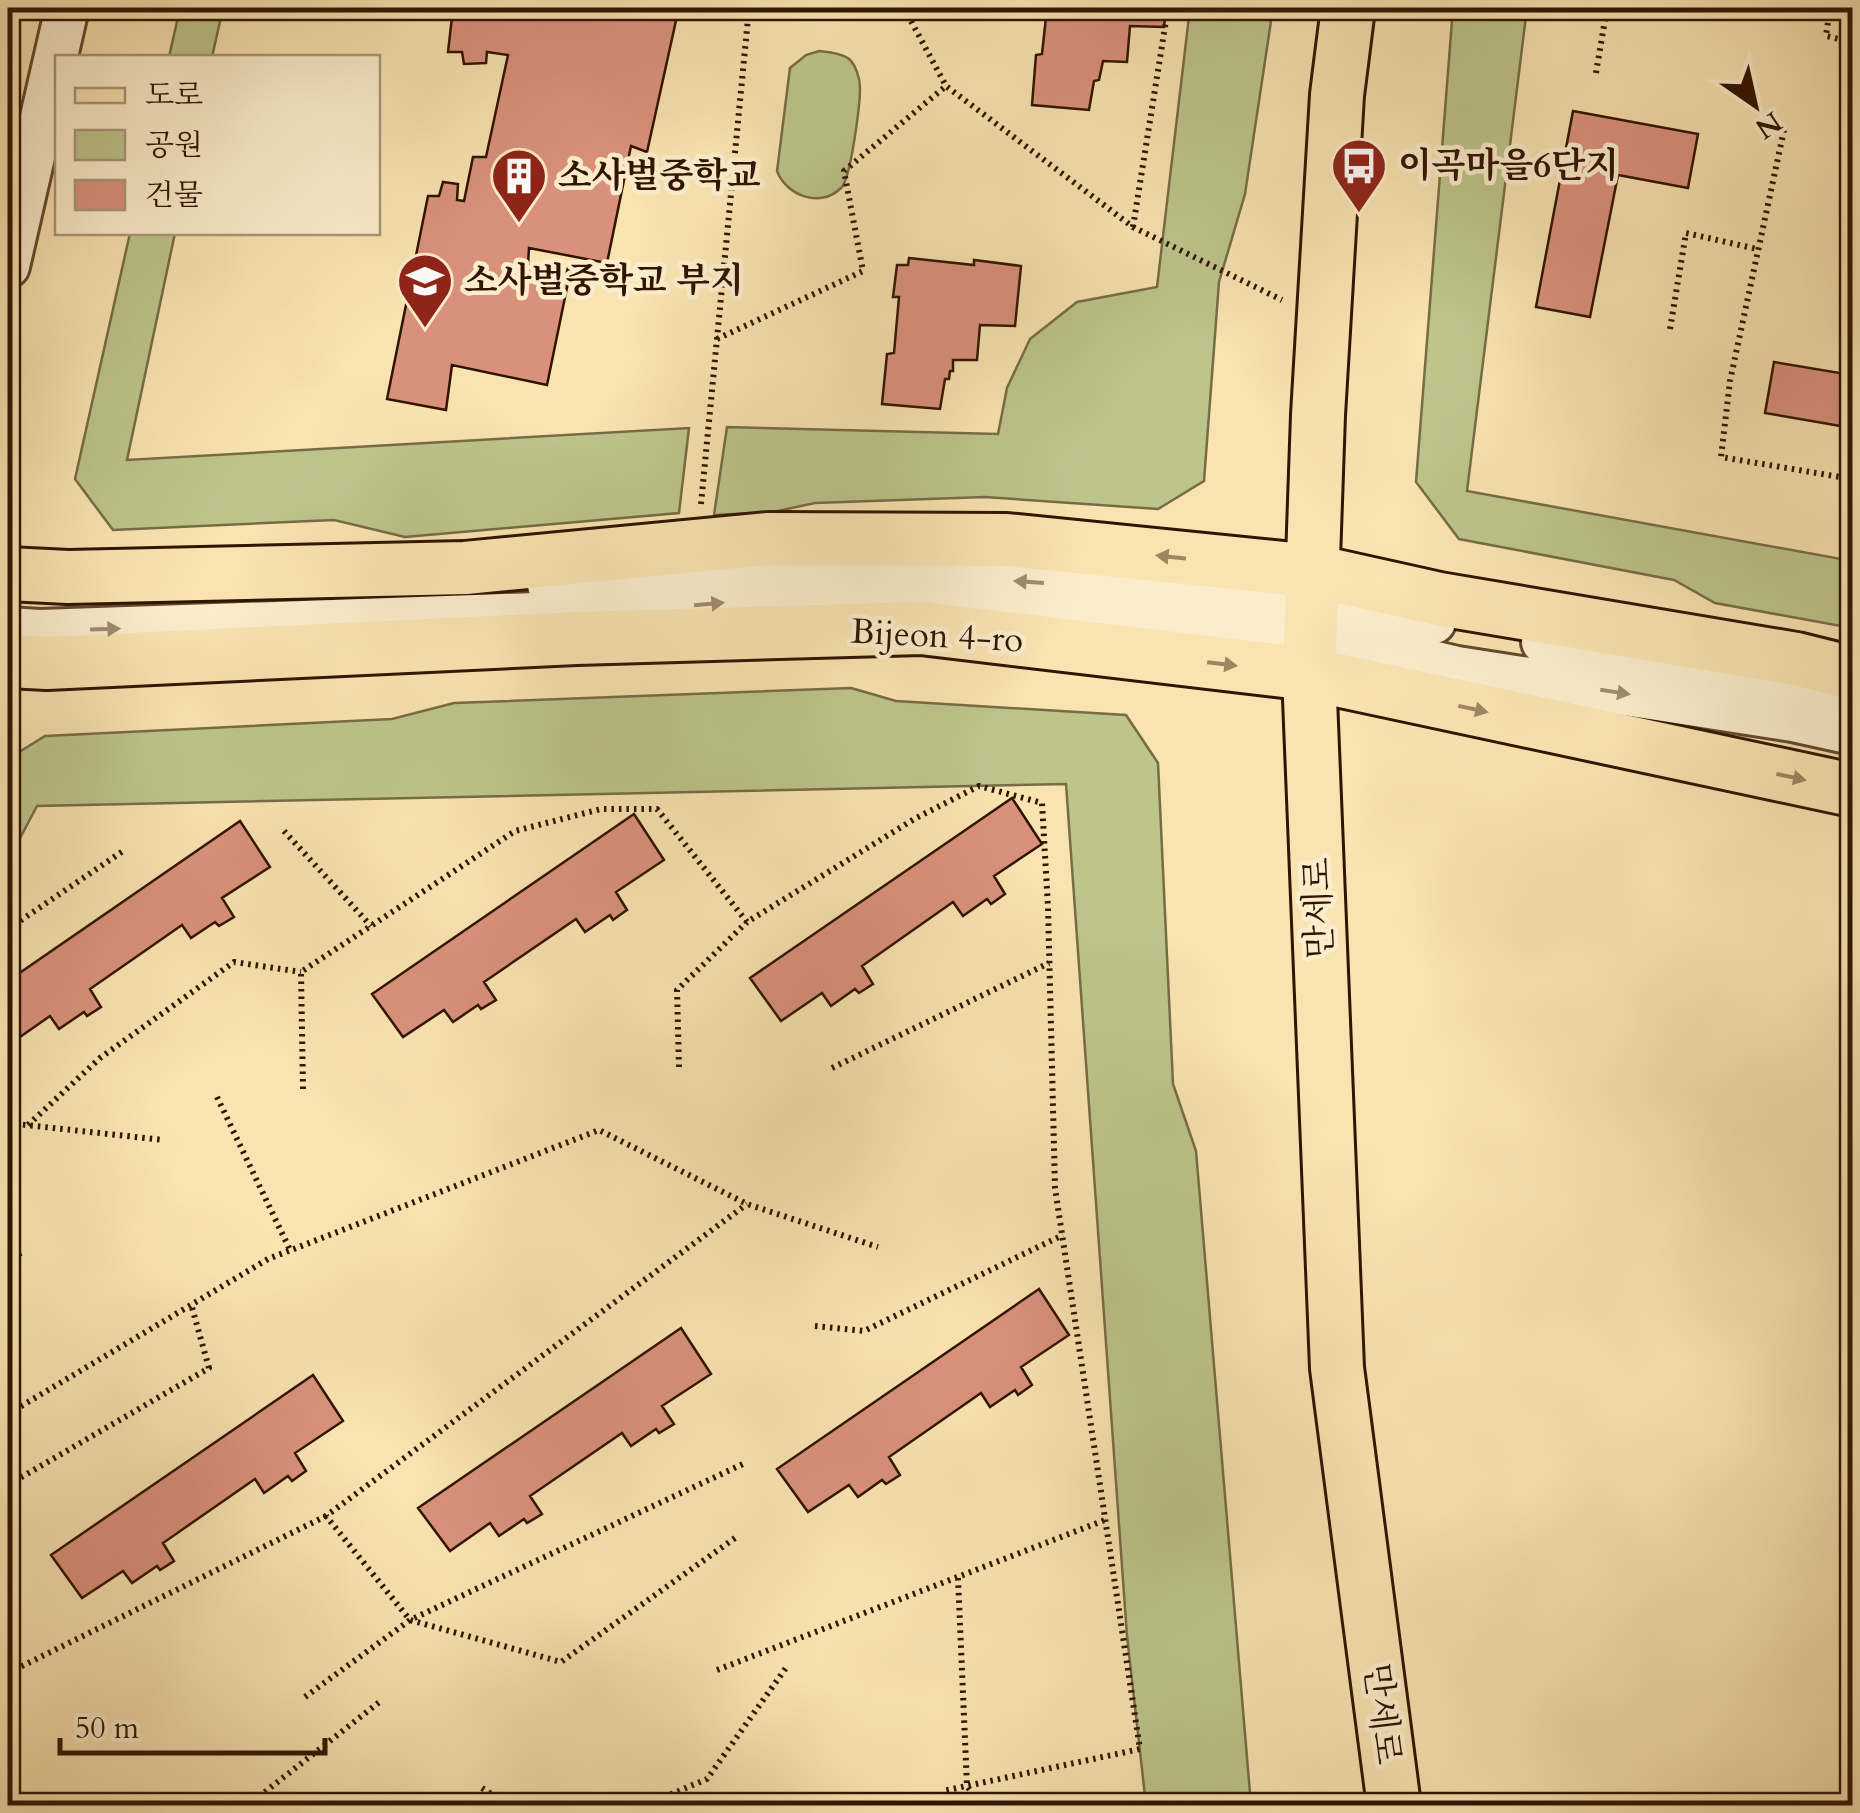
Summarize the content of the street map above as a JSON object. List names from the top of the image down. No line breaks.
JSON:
{"streets":{"main road":["Bijeon 4-ro","만세로"]},"crossings":[["Bijeon 4-ro","만세로"]],"places":{"bus stop":["이곡마을6단지"],"building":["소사벌중학교"],"school or university":["소사벌중학교 부지"]},"legend":["도로","공원","건물"],"scale_bar":"50 m","north":"bottom right"}
